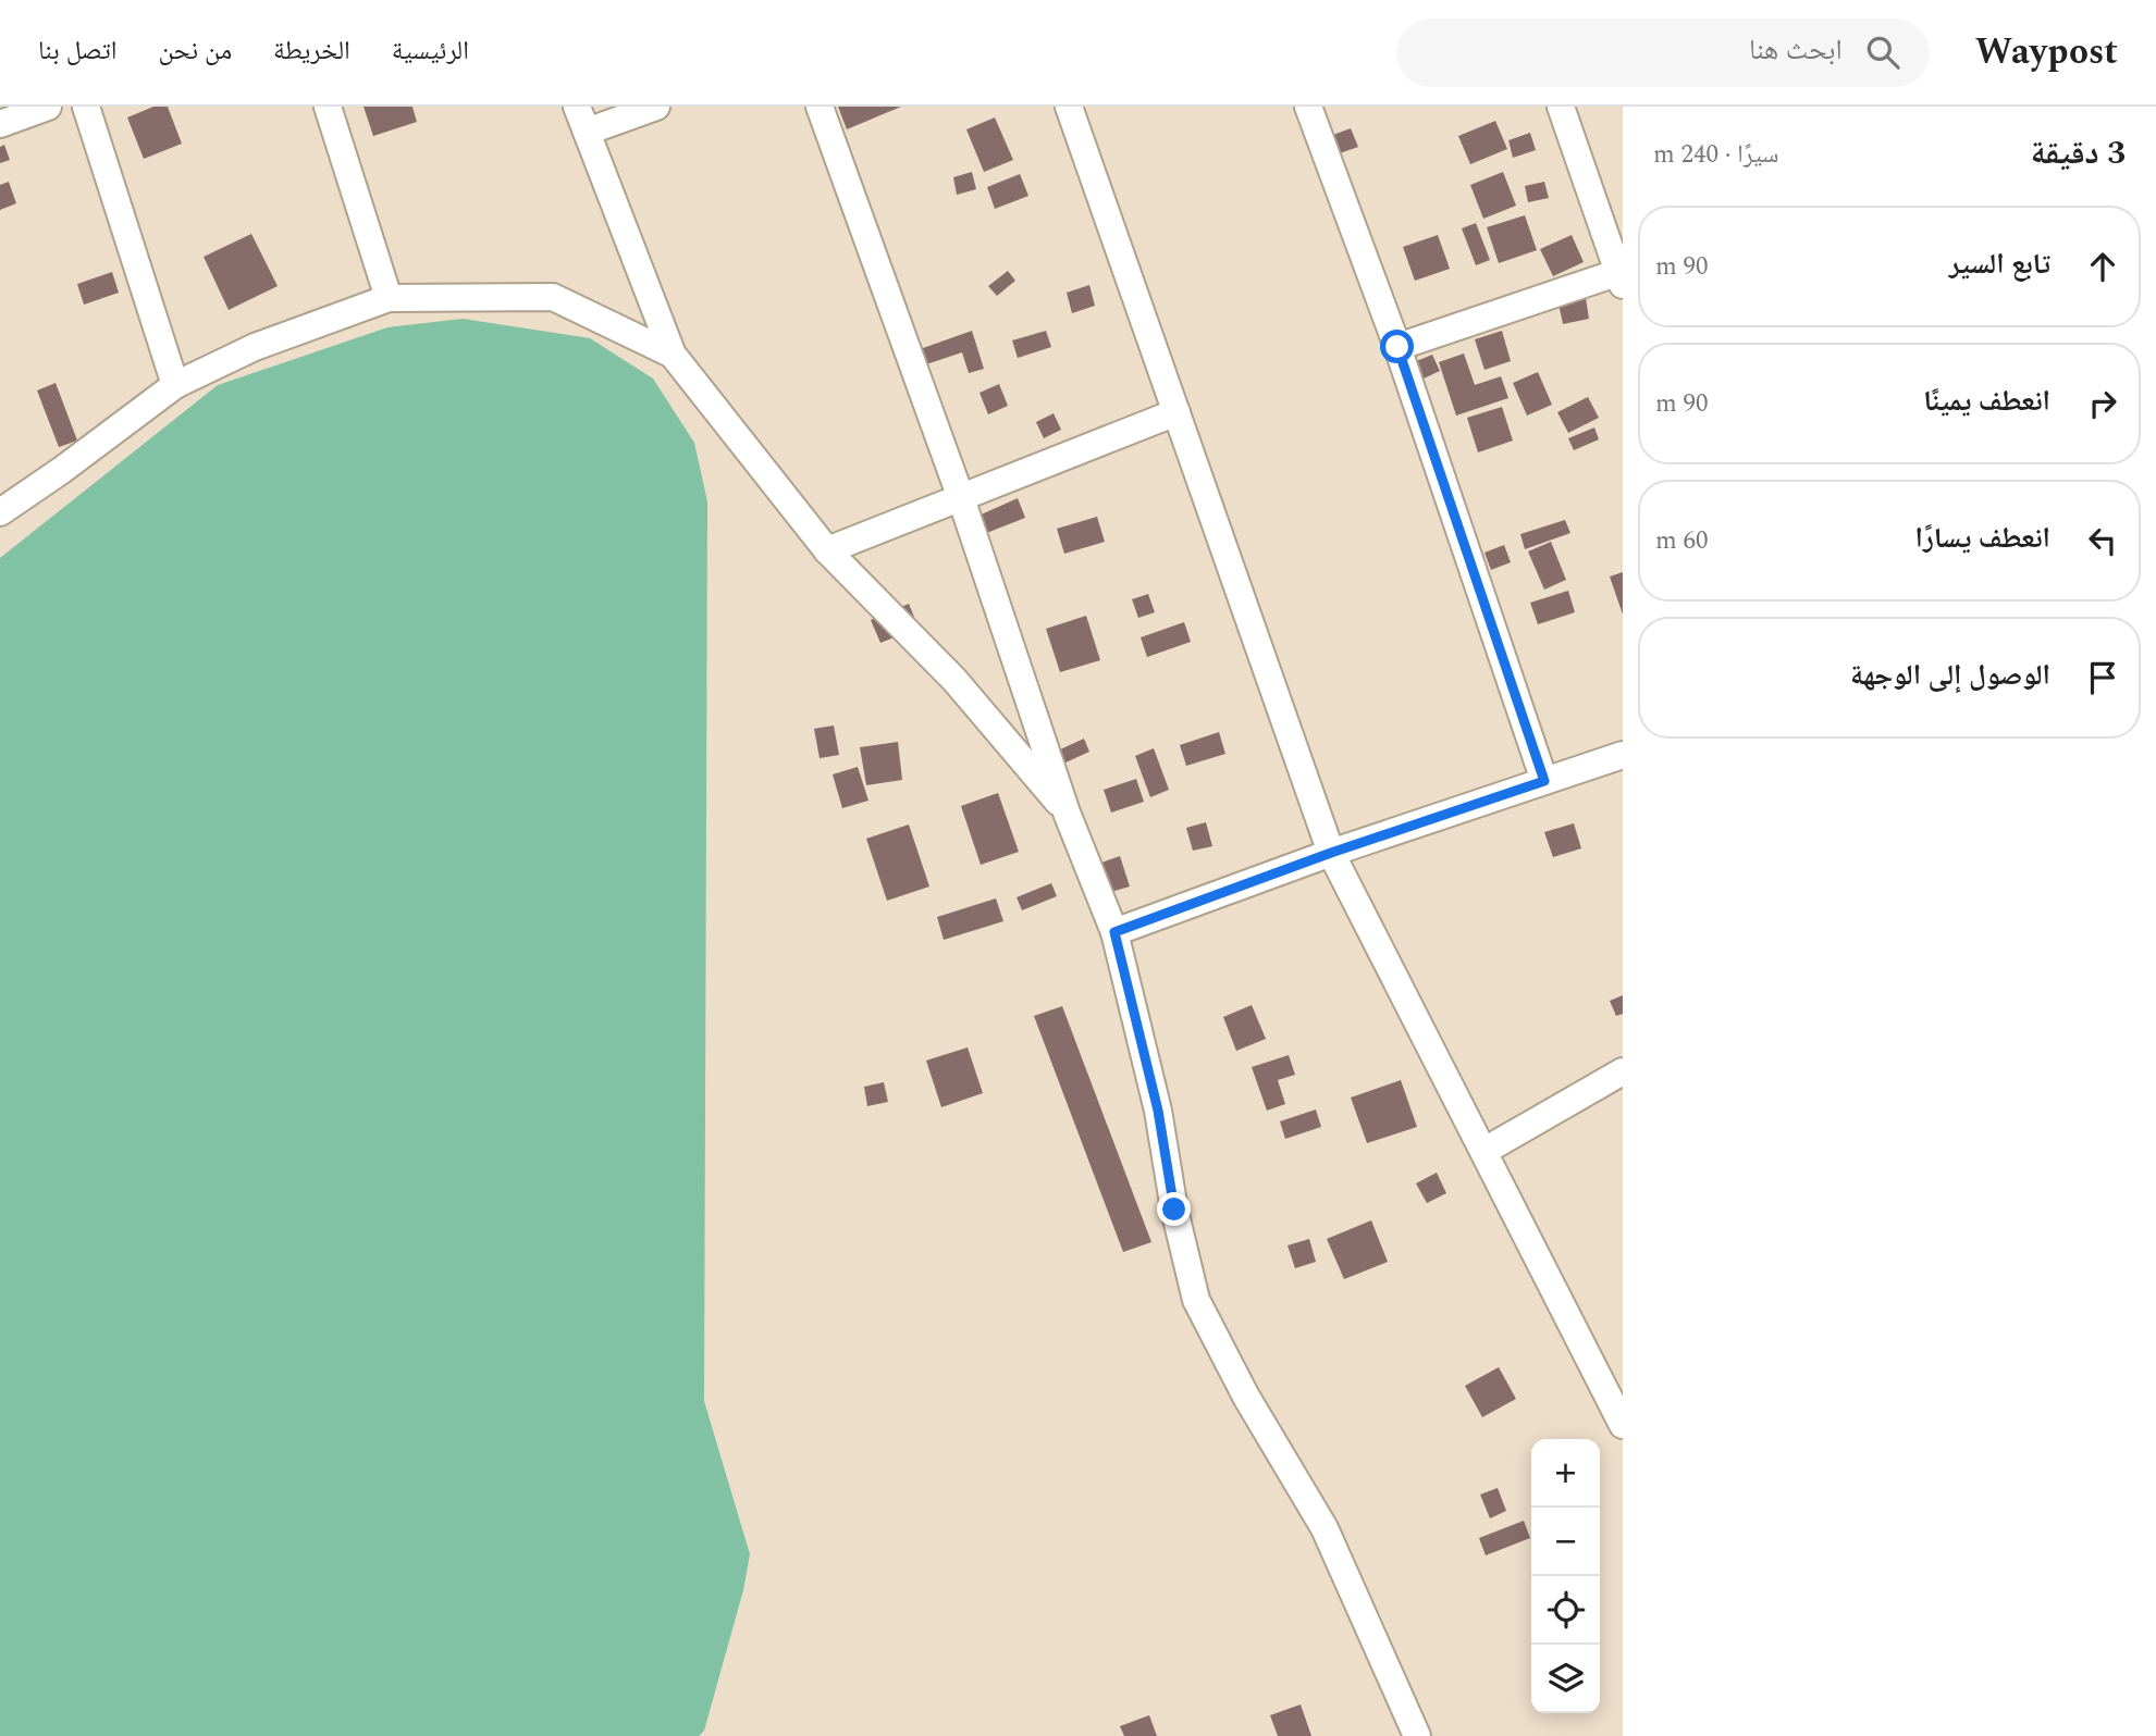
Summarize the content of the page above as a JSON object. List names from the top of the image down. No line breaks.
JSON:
{"page":{"header":"Waypost","search":"ابحث هنا","nav":["الرئيسية","الخريطة","من نحن","اتصل بنا"],"heading":["3 دقيقة","سيرًا · 240 m"],"list":[["تابع السير","90 m"],["انعطف يمينًا","90 m"],["انعطف يسارًا","60 m"],"الوصول إلى الوجهة"],"map_buttons":["+","−"]}}
